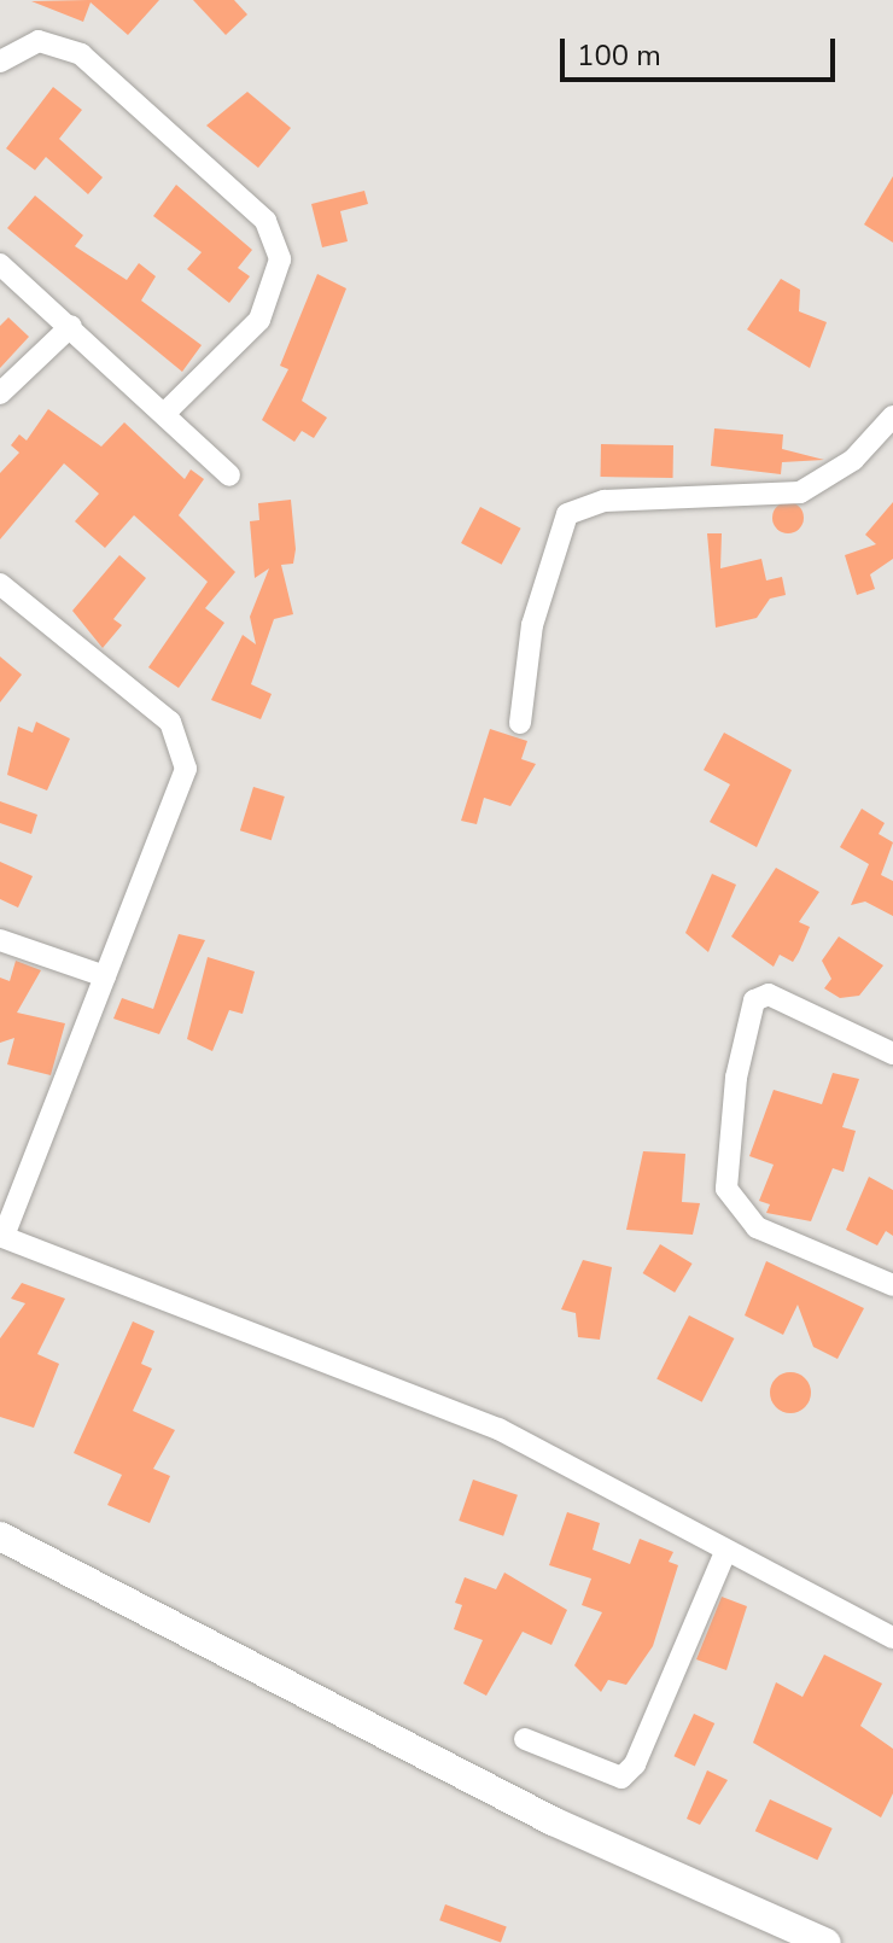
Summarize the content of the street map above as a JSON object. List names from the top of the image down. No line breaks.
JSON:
{"scale_bar":"100 m"}
